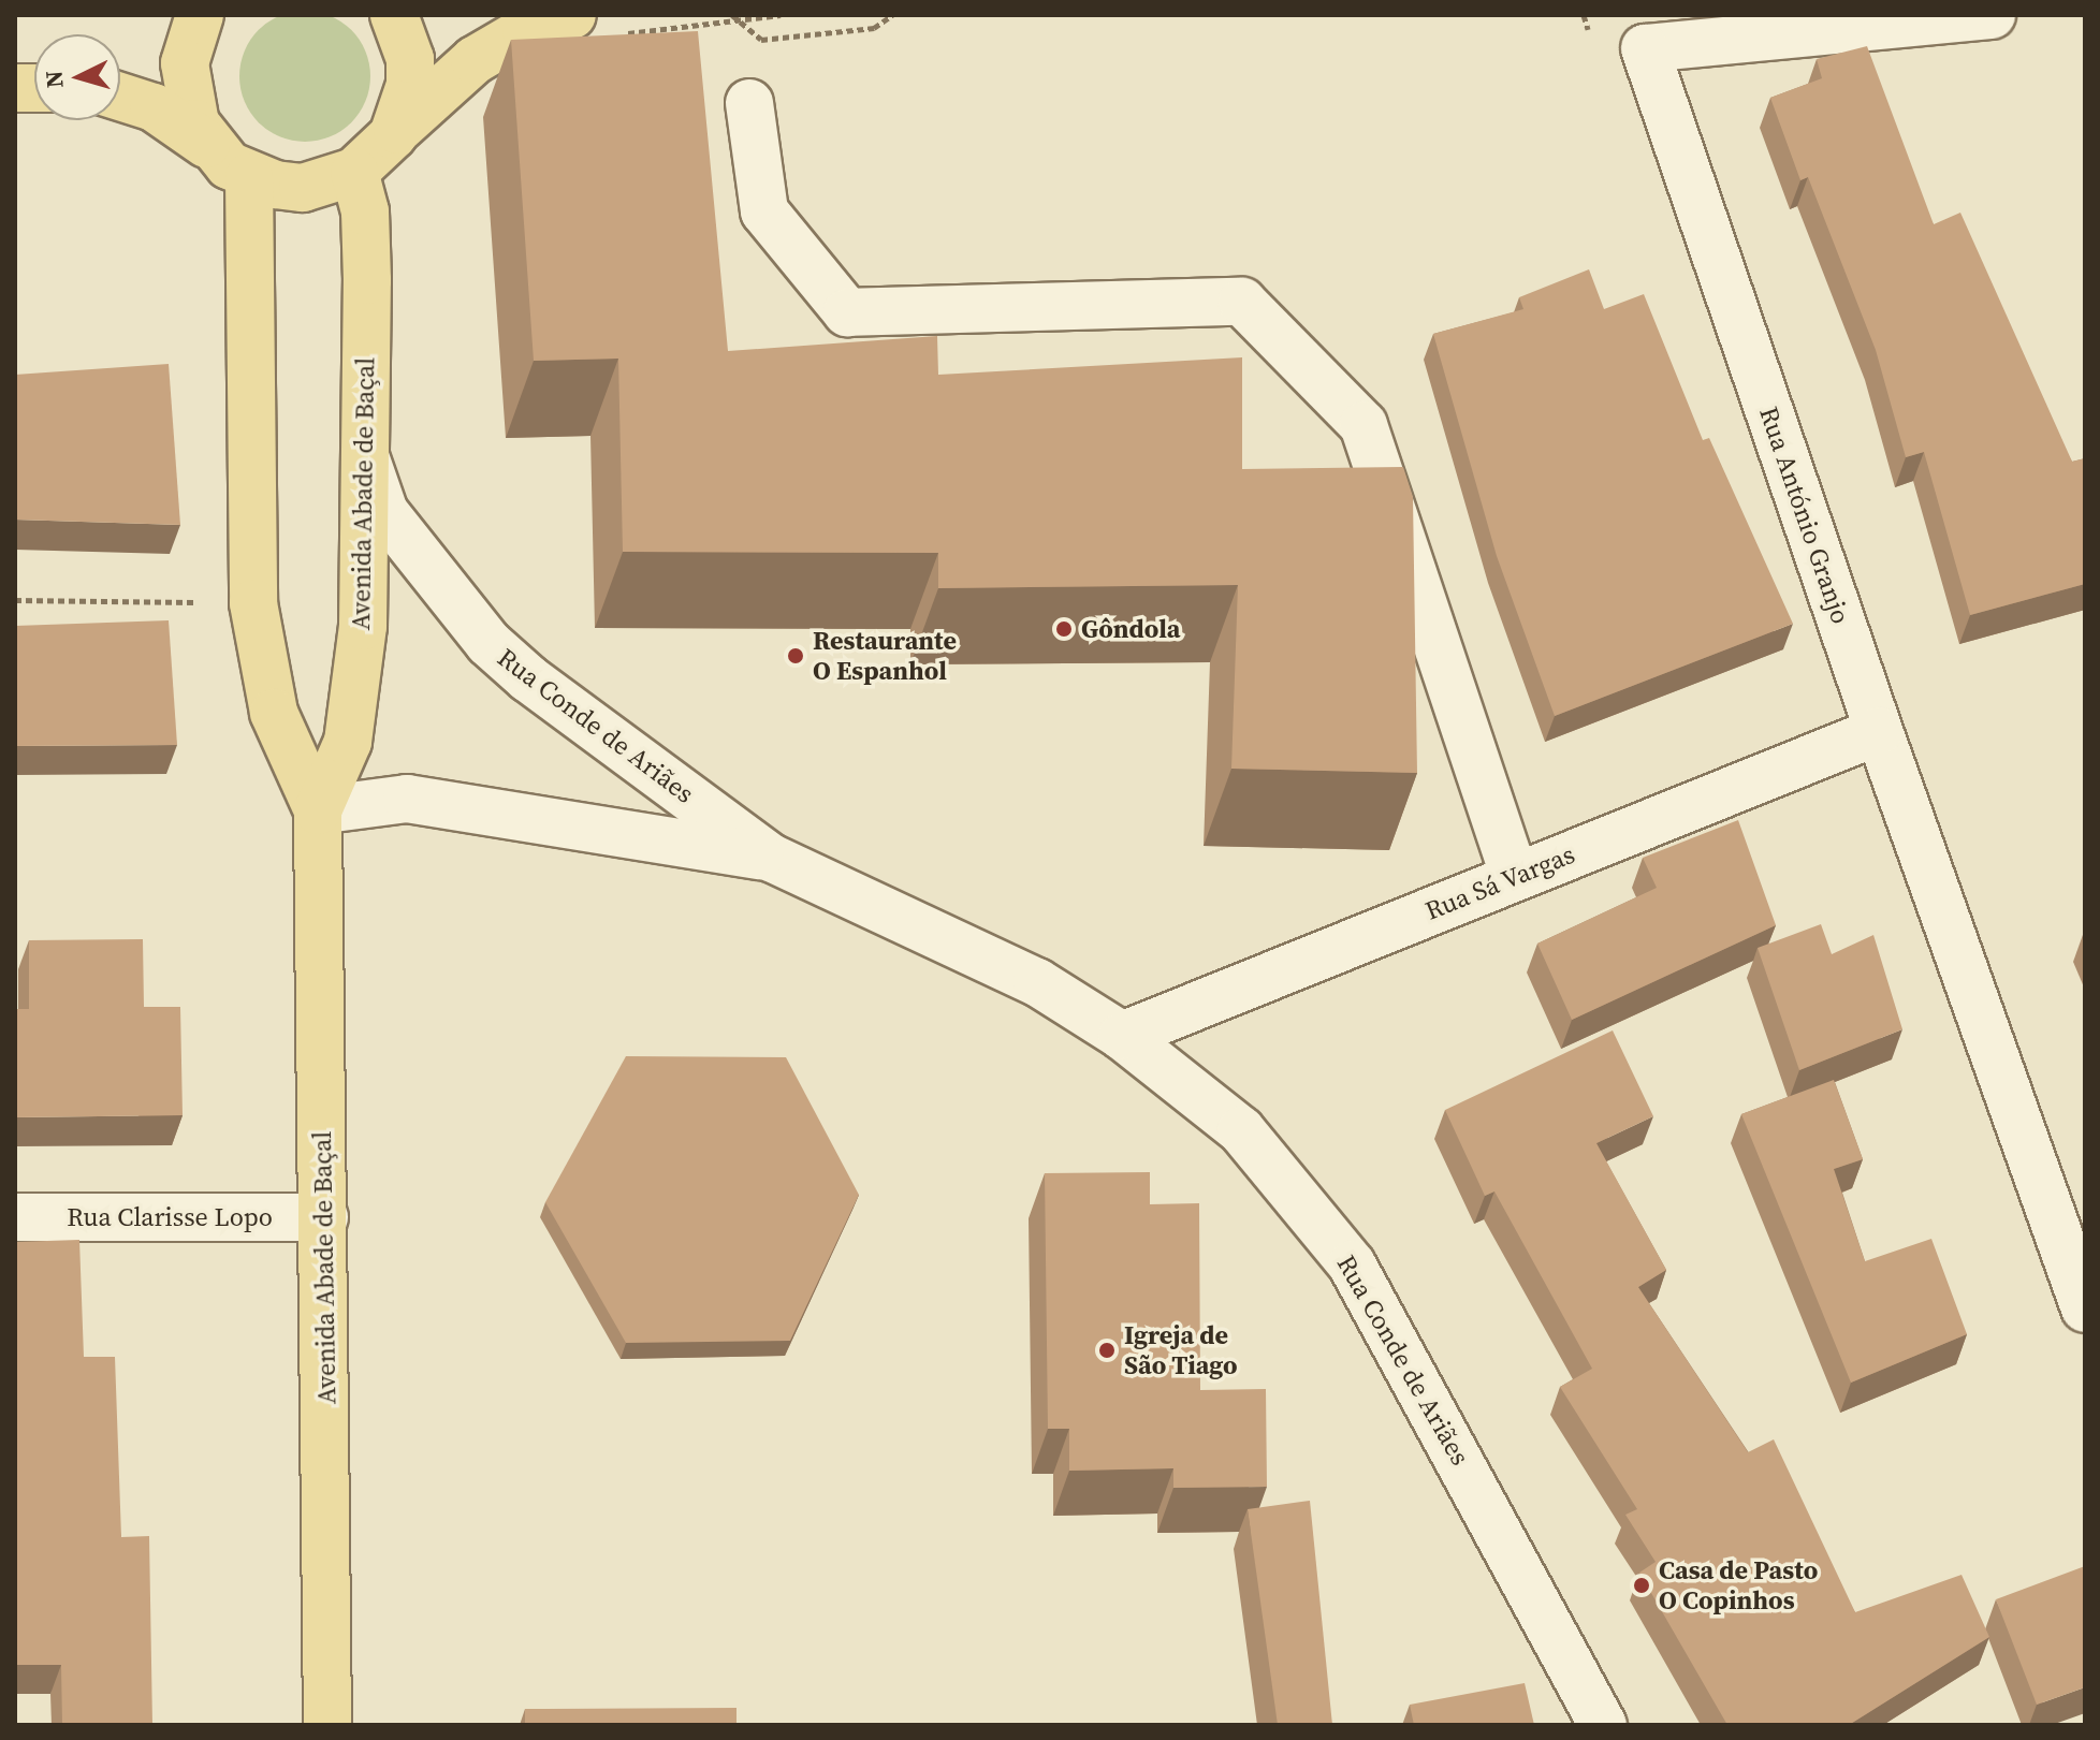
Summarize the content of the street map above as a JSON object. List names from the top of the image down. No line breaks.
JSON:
{"streets":{"main road":["Avenida Abade de Baçal"],"street":["Rua António Granjo","Rua Conde de Ariães","Rua Sá Vargas","Rua Clarisse Lopo"]},"crossings":[["Avenida Abade de Baçal","Rua Conde de Ariães"],["Avenida Abade de Baçal","Rua Clarisse Lopo"],["Rua António Granjo","Rua Sá Vargas"],["Rua Conde de Ariães","Rua Sá Vargas"]],"places":["Gôndola","Restaurante O Espanhol","Igreja de São Tiago","Casa de Pasto O Copinhos"],"north":"left"}
